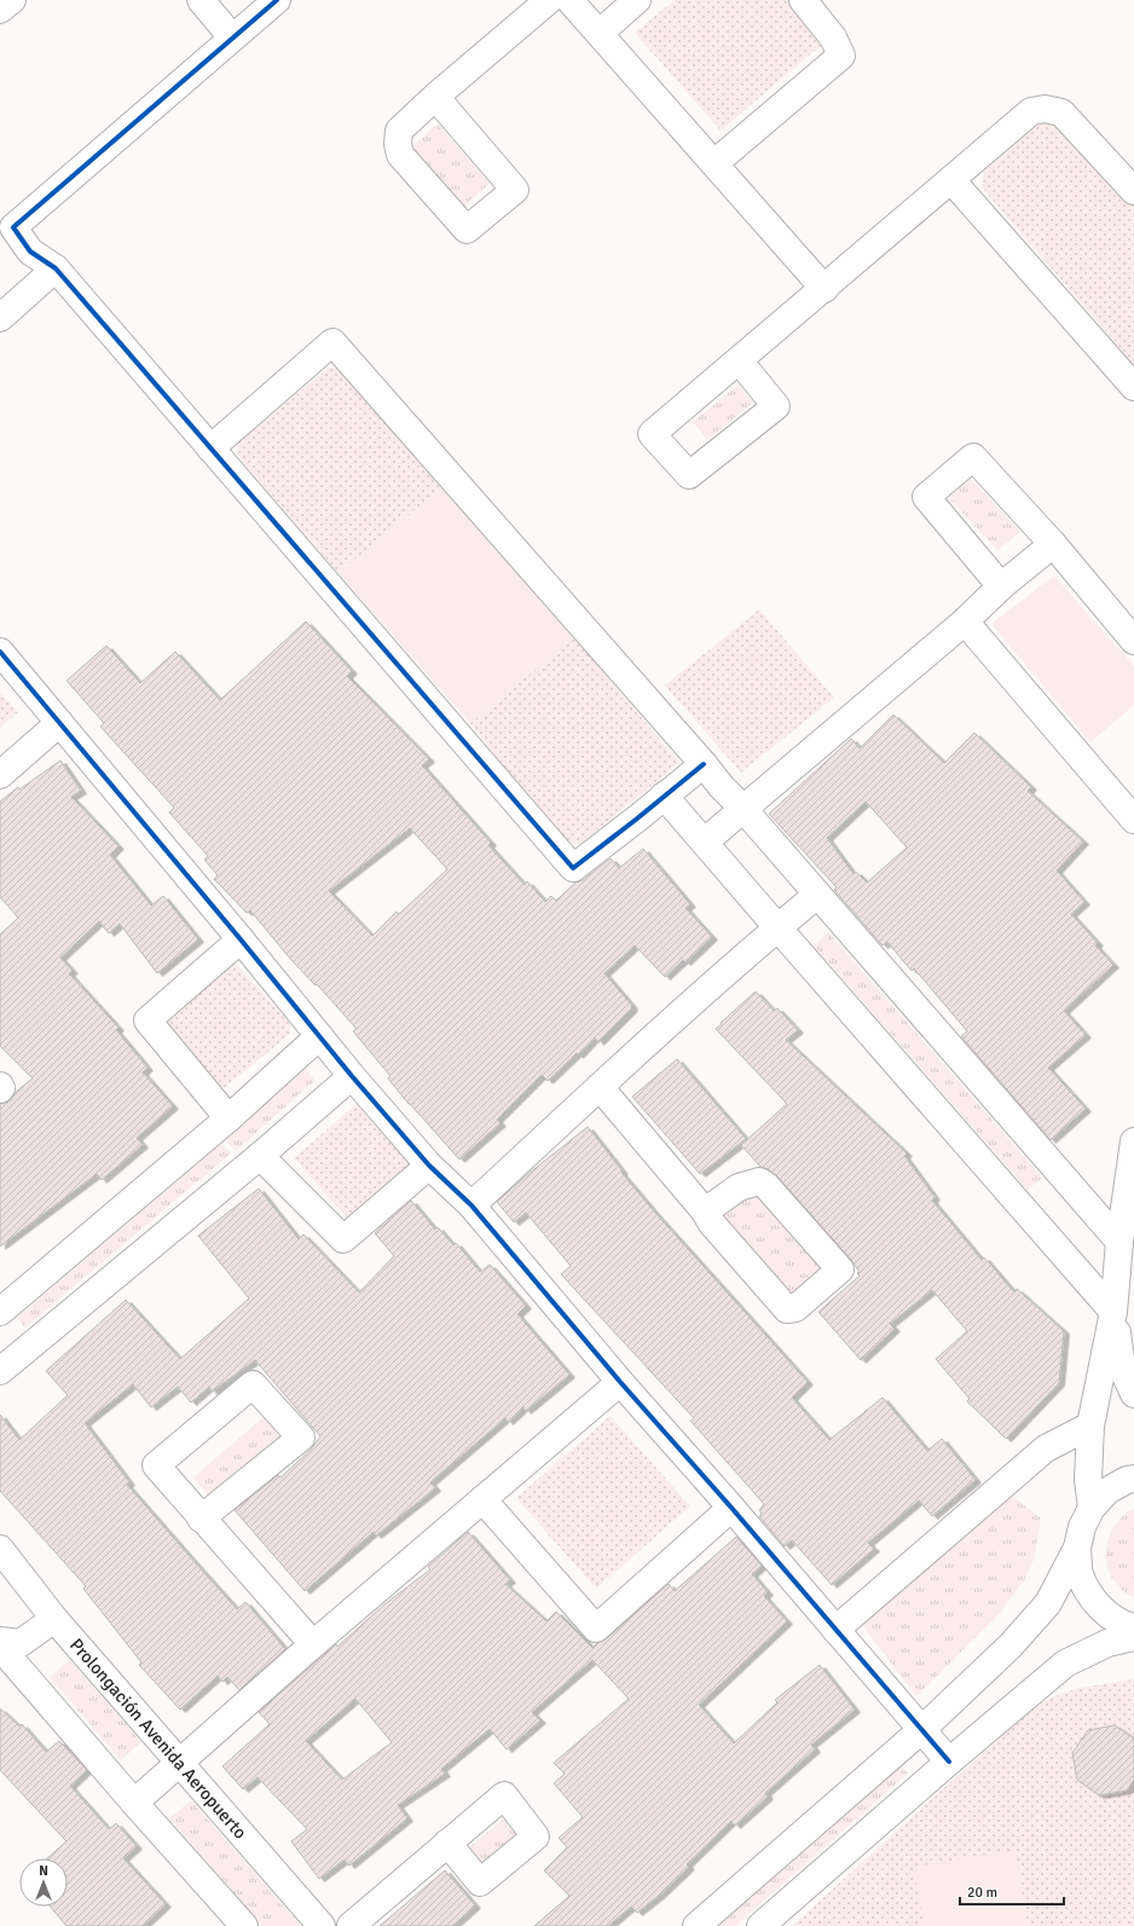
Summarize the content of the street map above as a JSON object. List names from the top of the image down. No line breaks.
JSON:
{"streets":{"street":["Prolongación Avenida Aeropuerto"]},"scale_bar":"20 m","north":"top"}
